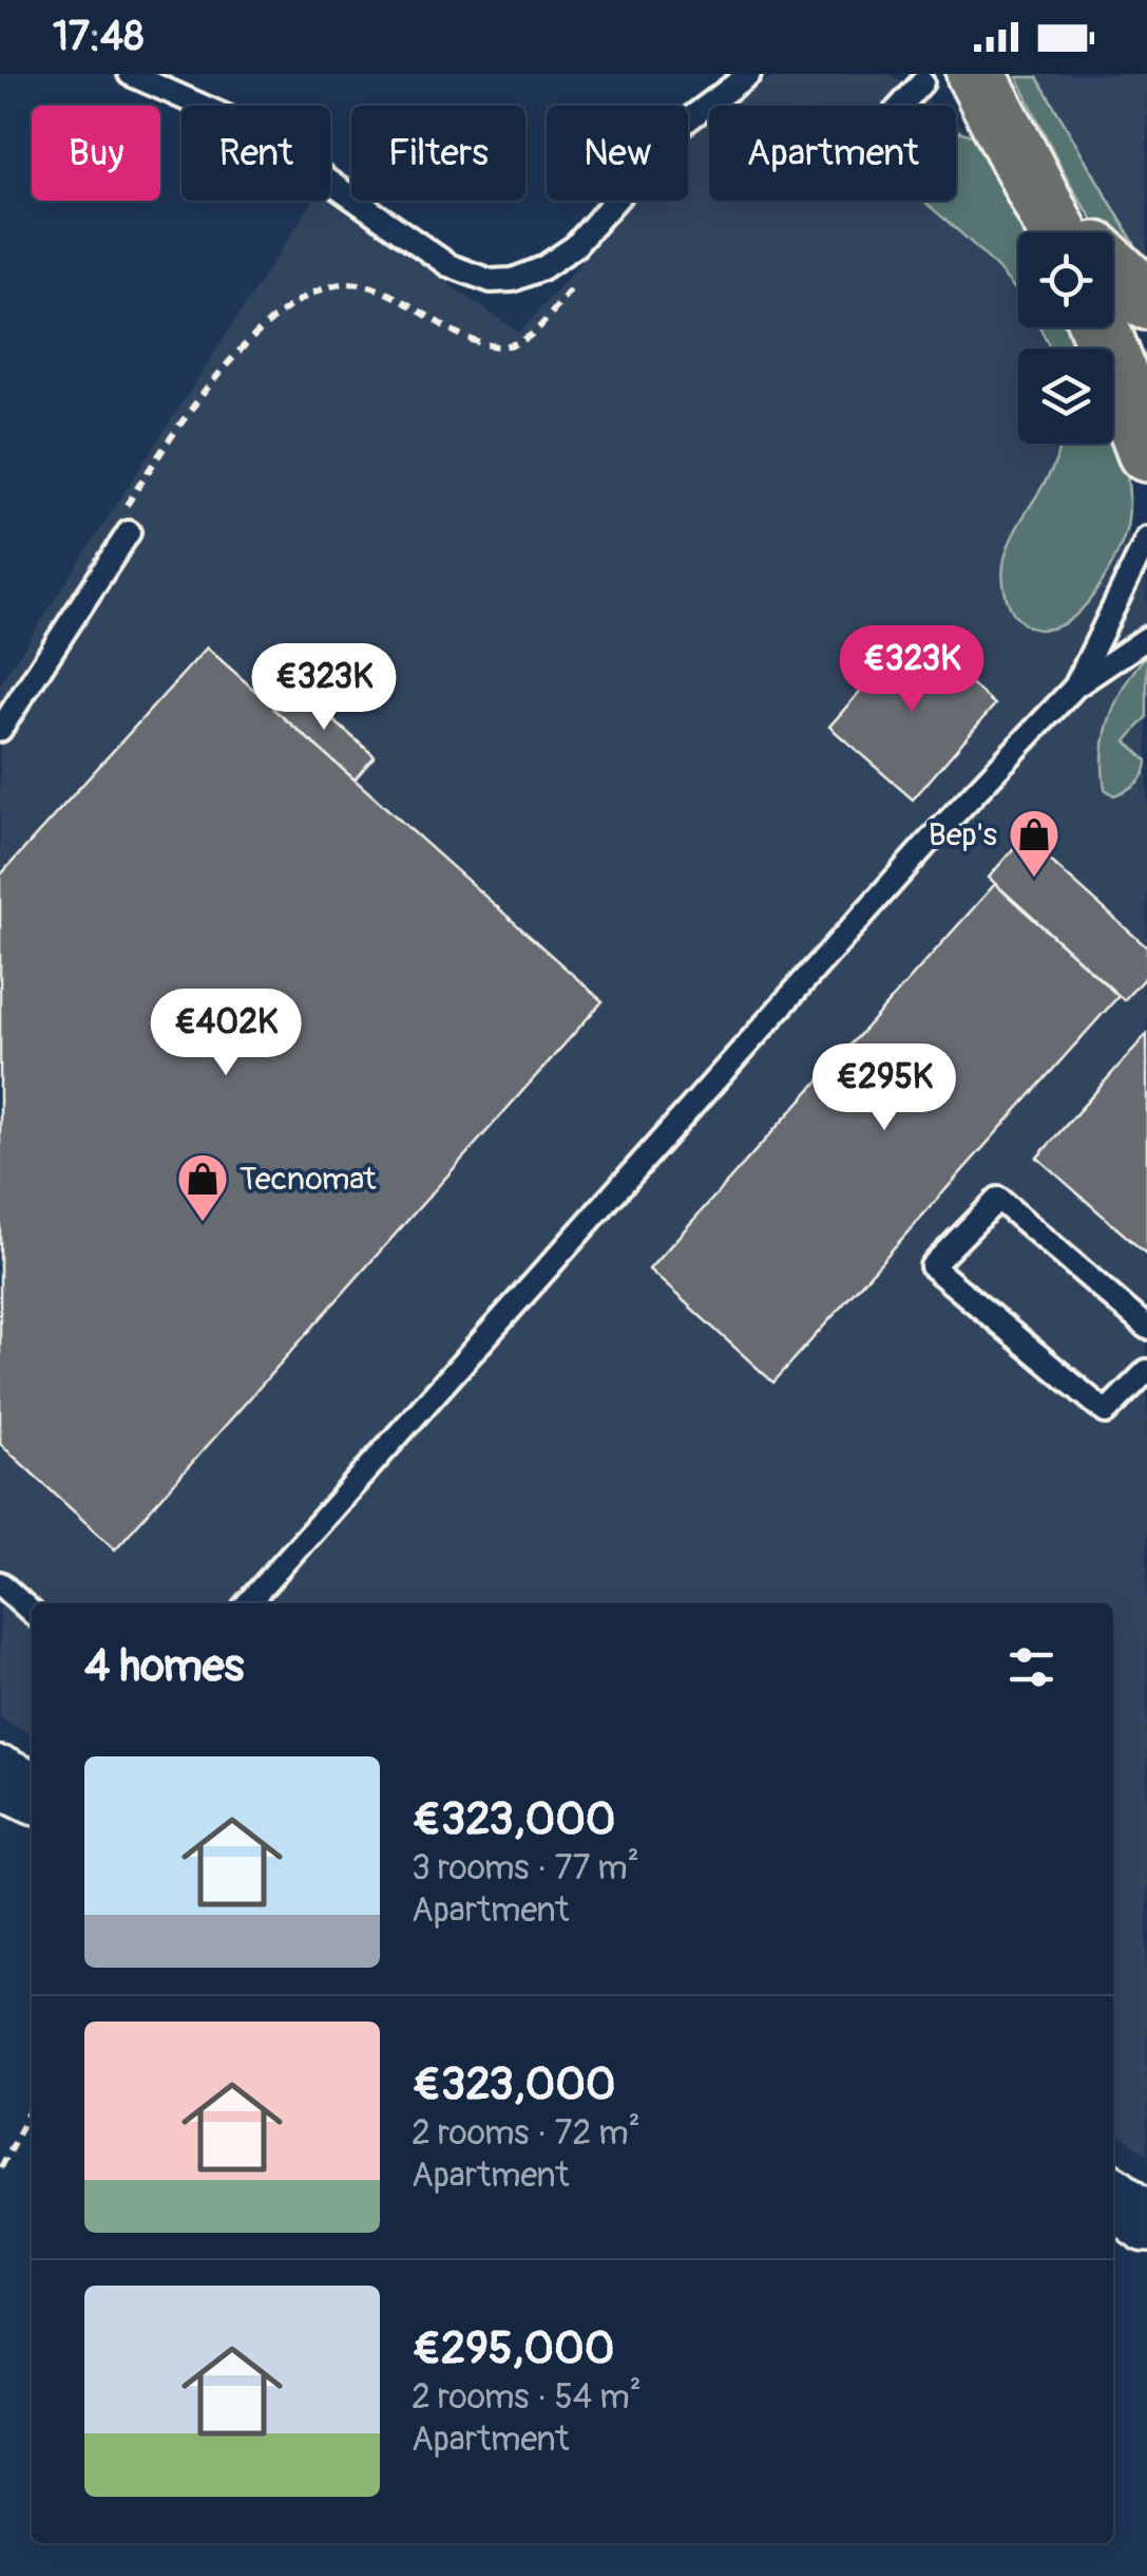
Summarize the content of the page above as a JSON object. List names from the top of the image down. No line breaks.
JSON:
{"places":{"shop":["Bep's","Tecnomat"]},"page":{"status":"17:48","chip":["Buy","Rent","Filters","New","Apartment"],"price":["€323K","€323K","€402K","€295K"],"heading":"4 homes","list":[{"name":"€323,000","note":"3 rooms · 77 m² · Apartment"},{"name":"€323,000","note":"2 rooms · 72 m² · Apartment"},{"name":"€295,000","note":"2 rooms · 54 m² · Apartment"}]}}
